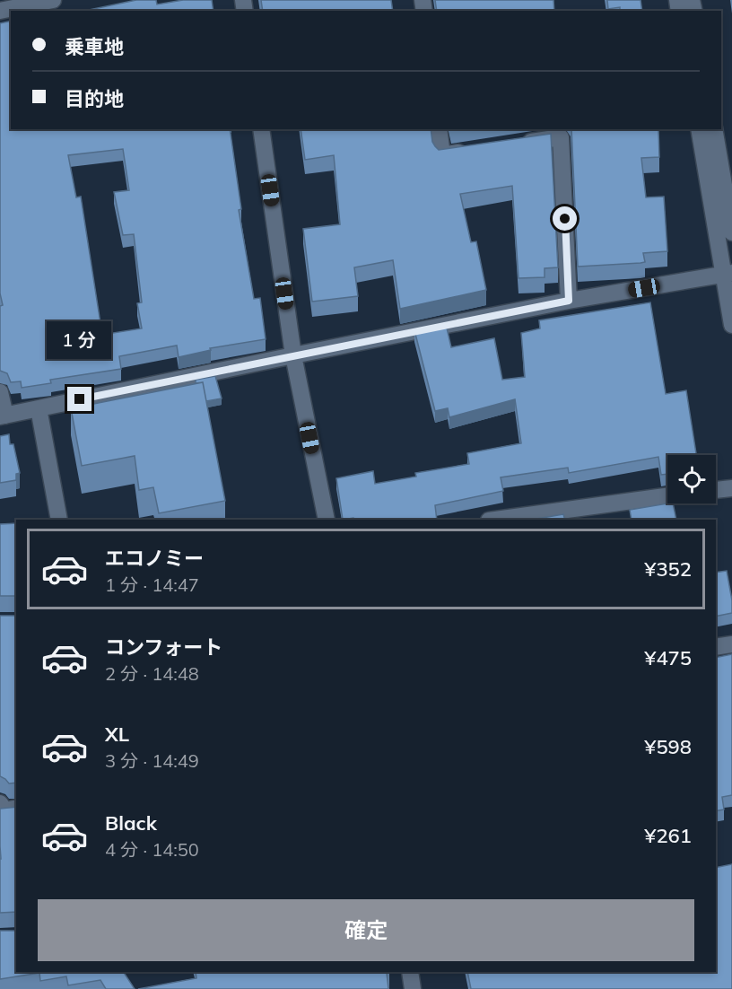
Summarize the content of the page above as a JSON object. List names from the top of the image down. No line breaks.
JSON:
{"page":{"banner":["乗車地","目的地"],"bubble":"1 分","list":[{"name":"エコノミー","note":"1 分 · 14:47","value":"¥352"},{"name":"コンフォート","note":"2 分 · 14:48","value":"¥475"},{"name":"XL","note":"3 分 · 14:49","value":"¥598"},{"name":"Black","note":"4 分 · 14:50","value":"¥261"}],"buttons":"確定"}}
